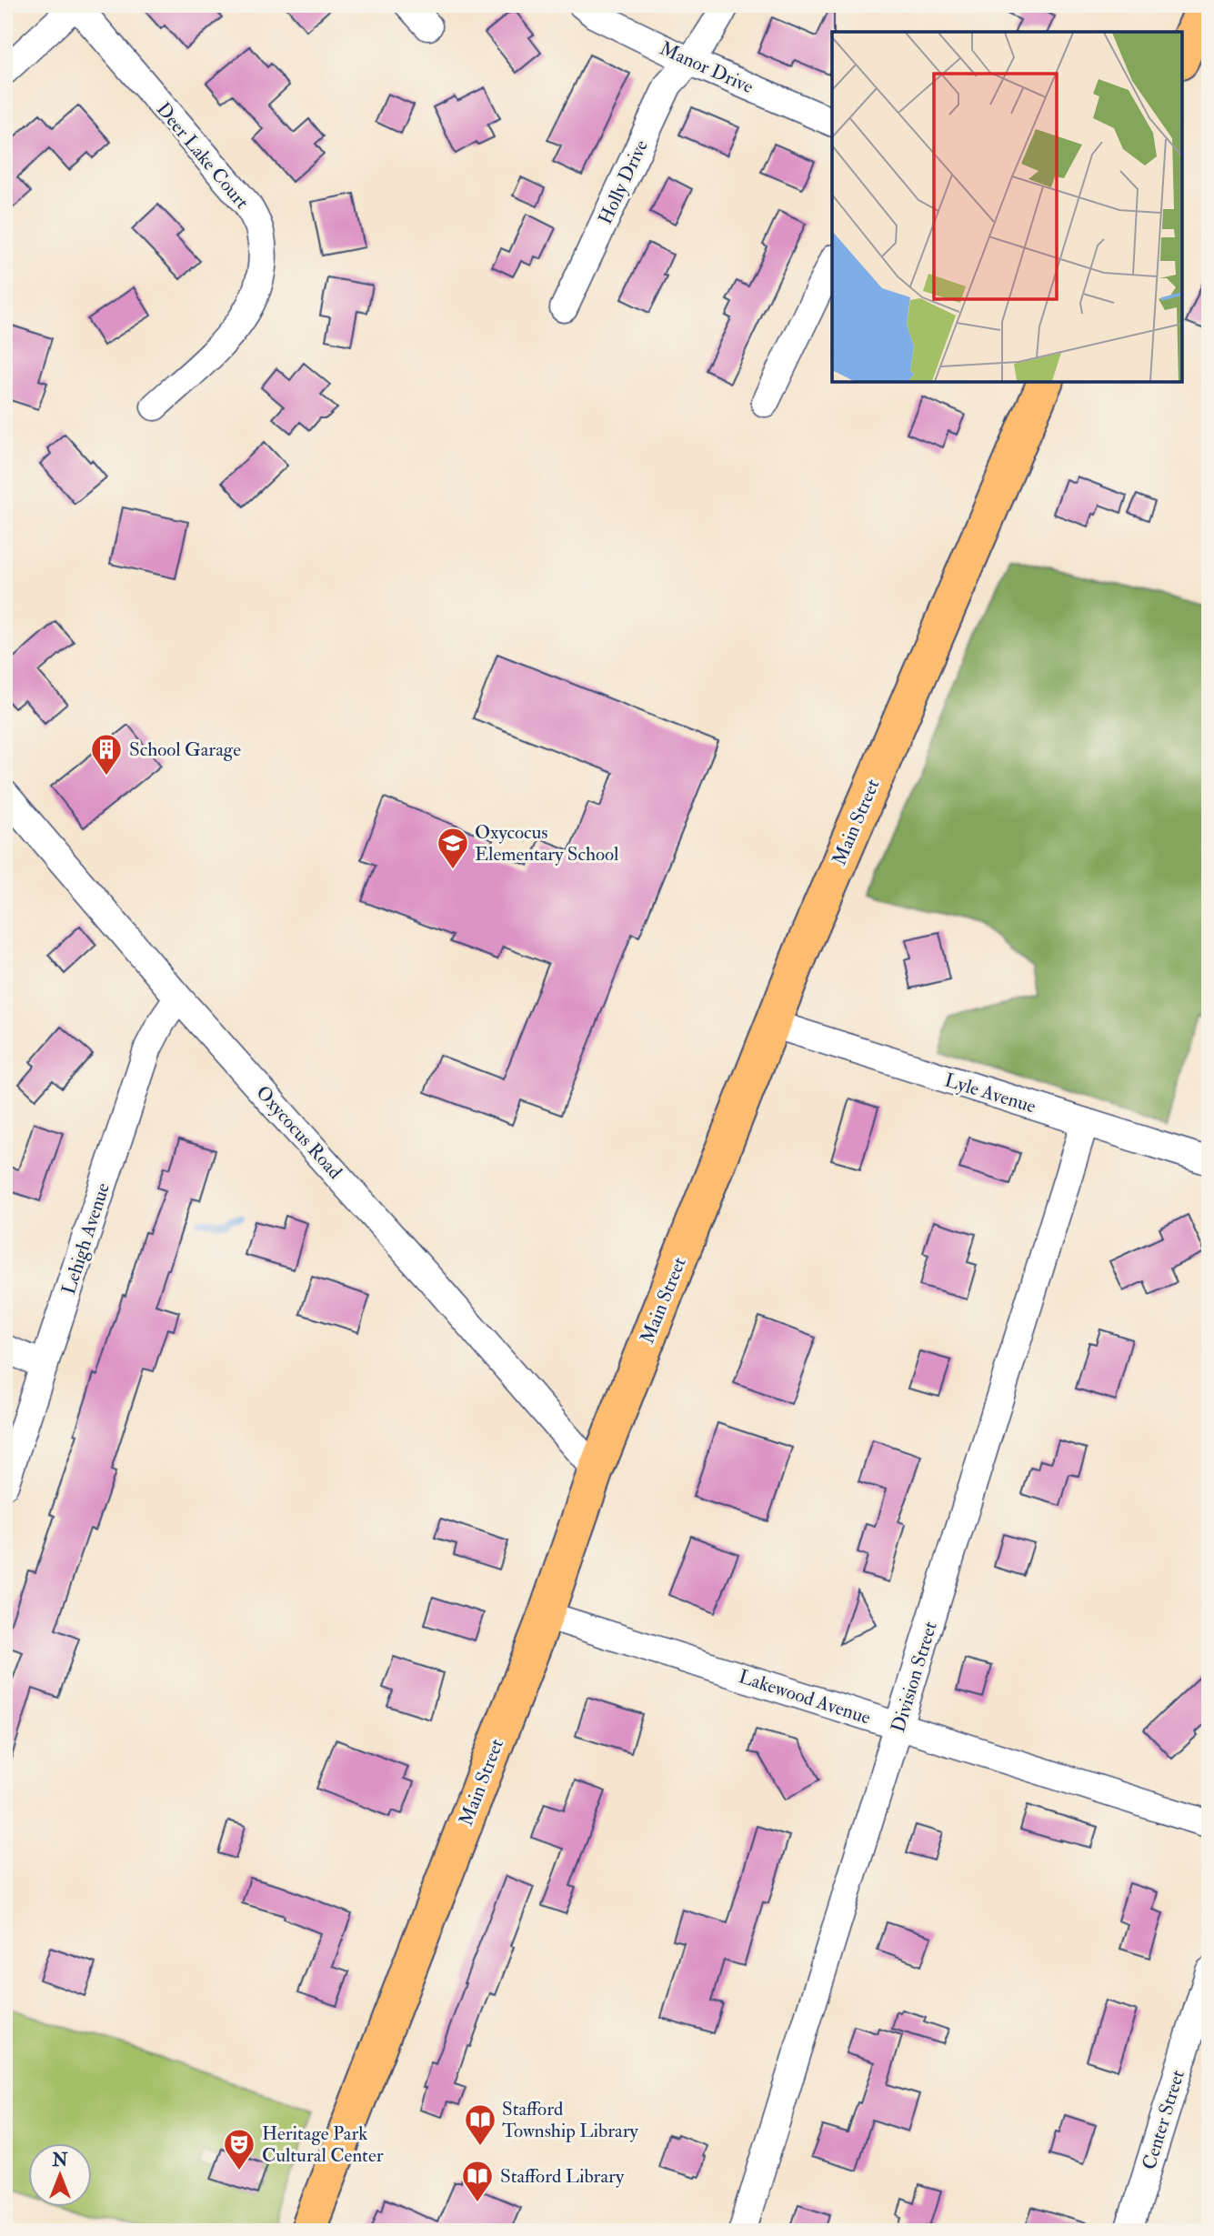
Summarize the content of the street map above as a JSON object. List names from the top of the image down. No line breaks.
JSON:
{"streets":{"highway":["Main Street"],"street":["Manor Drive","Deer Lake Court","Holly Drive","Lyle Avenue","Oxycocus Road","Lehigh Avenue","Division Street","Lakewood Avenue","Center Street"]},"crossings":[["Manor Drive","Holly Drive"],["Main Street","Lyle Avenue"],["Main Street","Oxycocus Road"],["Main Street","Lakewood Avenue"],["Lyle Avenue","Division Street"],["Oxycocus Road","Lehigh Avenue"],["Division Street","Lakewood Avenue"]],"places":{"building":["School Garage"],"school or university":["Oxycocus Elementary School"],"library":["Stafford Township Library","Stafford Library"],"theatre":["Heritage Park Cultural Center"]},"north":"top"}
